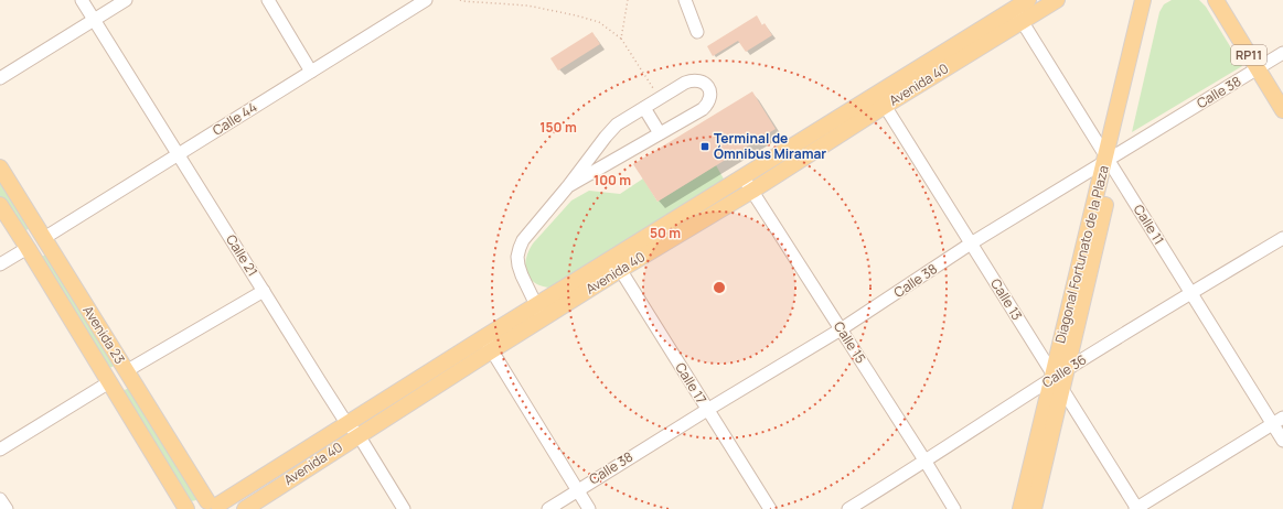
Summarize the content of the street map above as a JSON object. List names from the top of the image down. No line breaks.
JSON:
{"streets":{"main road":["RP11","Avenida 40","Diagonal Fortunato de la Plaza","Avenida 23"],"street":["Calle 38","Calle 44","Calle 11","Calle 21","Calle 13","Calle 15","Calle 36","Calle 17"]},"crossings":[["RP11","Calle 38"],["Avenida 40","Calle 11"],["Avenida 40","Calle 21"],["Avenida 40","Calle 13"],["Avenida 40","Avenida 23"],["Avenida 40","Calle 15"],["Avenida 40","Calle 17"],["Calle 38","Calle 11"],["Calle 38","Diagonal Fortunato de la Plaza"],["Calle 38","Calle 13"],["Calle 38","Calle 15"],["Calle 38","Calle 17"],["Calle 44","Calle 21"],["Calle 44","Avenida 23"],["Calle 11","Diagonal Fortunato de la Plaza"],["Calle 11","Calle 36"],["Diagonal Fortunato de la Plaza","Calle 13"],["Diagonal Fortunato de la Plaza","Calle 36"],["Calle 13","Calle 36"],["Calle 15","Calle 36"]],"places":{"transit":["Terminal de Ómnibus Miramar"]},"rings":["150 m","100 m","50 m"]}
